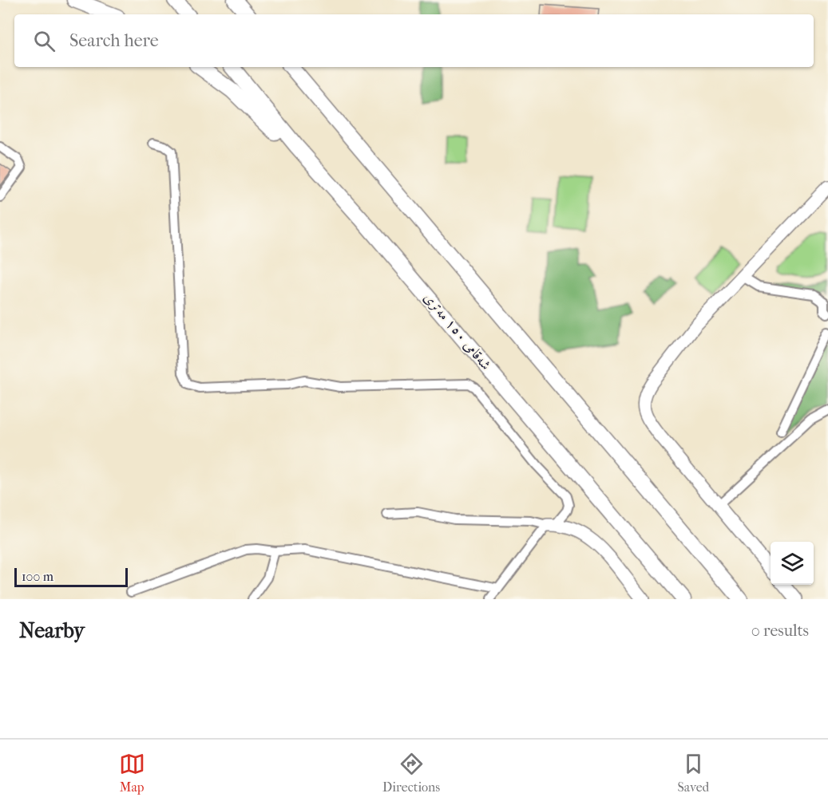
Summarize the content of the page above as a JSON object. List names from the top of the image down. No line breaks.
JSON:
{"streets":{"highway":["شەقامی ١٥٠ مەتری"]},"scale_bar":"100 m","page":{"search":"Search here","scale":"100 m","heading":["Nearby","0 results"],"nav":["Map","Directions","Saved"]}}
